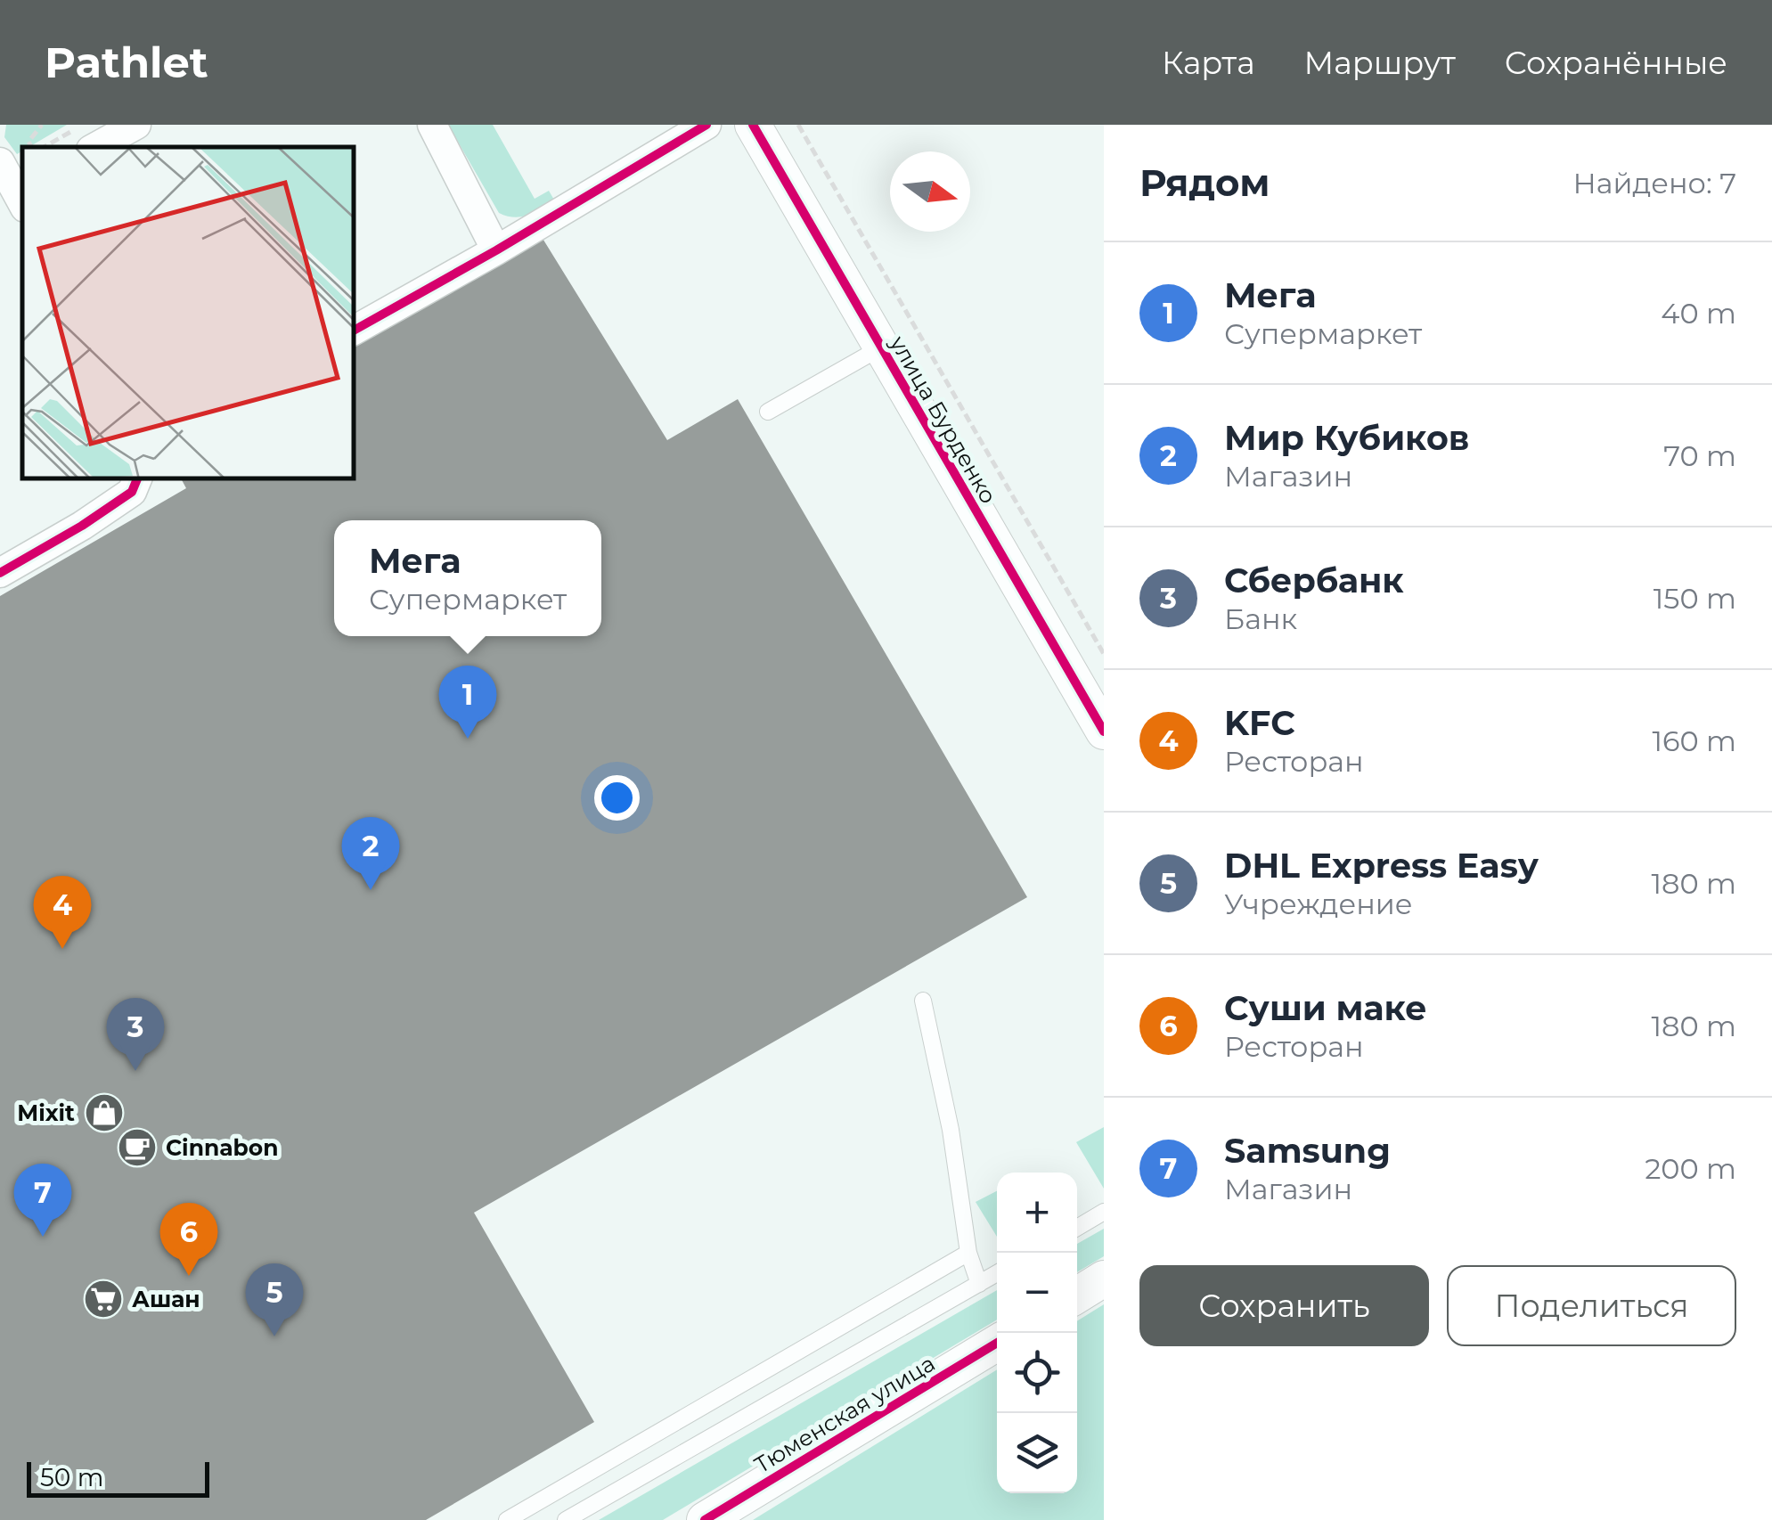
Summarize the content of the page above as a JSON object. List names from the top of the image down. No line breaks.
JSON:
{"streets":{"street":["улица Бурденко","Тюменская улица"]},"places":{"shop":["Mixit"],"cafe":["Cinnabon"],"supermarket":["Ашан"]},"scale_bar":"50 m","north":"right","page":{"header":"Pathlet","nav":["Карта","Маршрут","Сохранённые"],"heading":["Рядом","Найдено: 7"],"list":[{"mark":"1","name":"Мега","note":"Супермаркет","value":"40 m"},{"mark":"2","name":"Мир Кубиков","note":"Магазин","value":"70 m"},{"mark":"3","name":"Сбербанк","note":"Банк","value":"150 m"},{"mark":"4","name":"KFC","note":"Ресторан","value":"160 m"},{"mark":"5","name":"DHL Express Easy","note":"Учреждение","value":"180 m"},{"mark":"6","name":"Суши маке","note":"Ресторан","value":"180 m"},{"mark":"7","name":"Samsung","note":"Магазин","value":"200 m"}],"popup":["Мега","Супермаркет"],"pins":["1","2","4","3","7","6","5"],"map_buttons":["+","−"],"buttons":["Сохранить","Поделиться"],"scale":"50 m"}}
